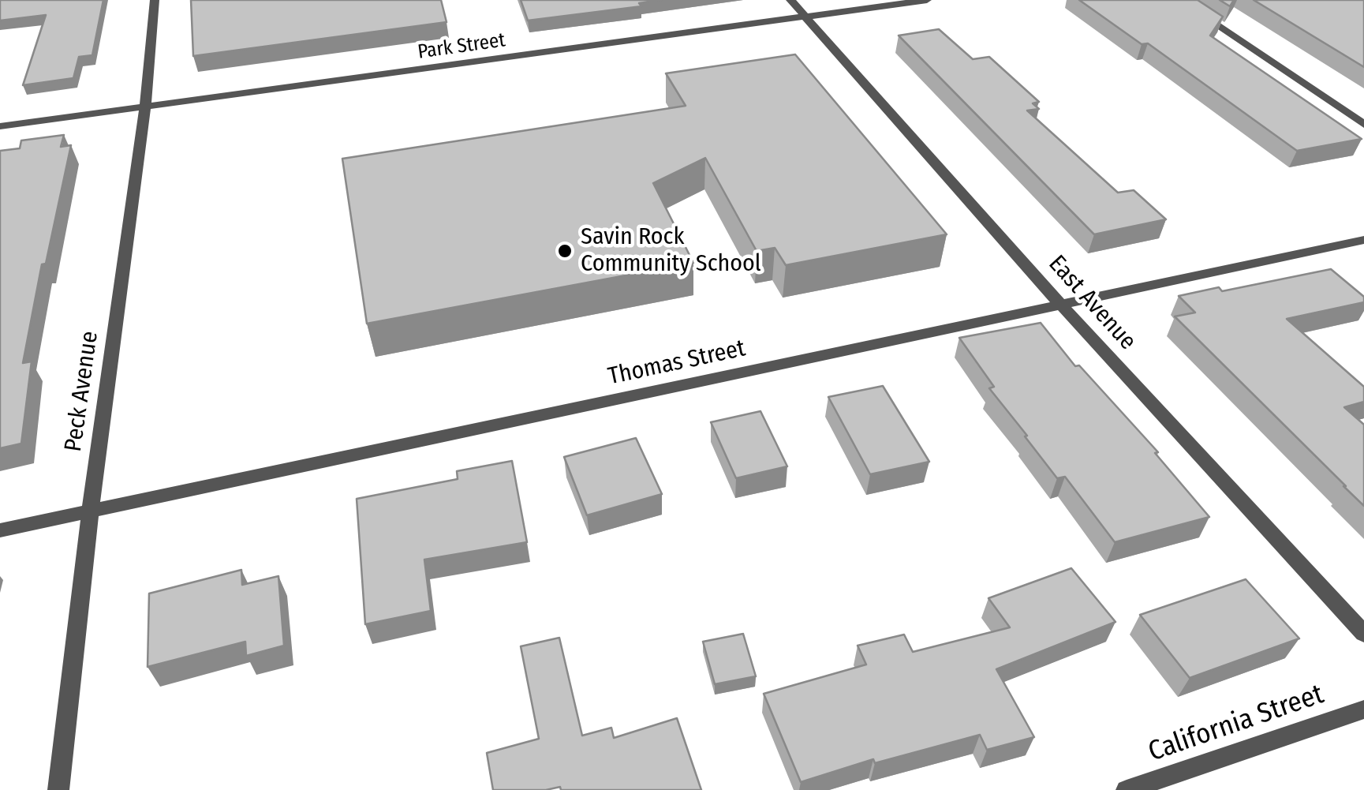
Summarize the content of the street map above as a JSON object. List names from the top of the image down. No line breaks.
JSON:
{"streets":{"street":["Park Street","East Avenue","Thomas Street","Peck Avenue","California Street"]},"crossings":[["Park Street","East Avenue"],["Park Street","Peck Avenue"],["East Avenue","Thomas Street"],["Thomas Street","Peck Avenue"]],"places":["Savin Rock Community School"]}
